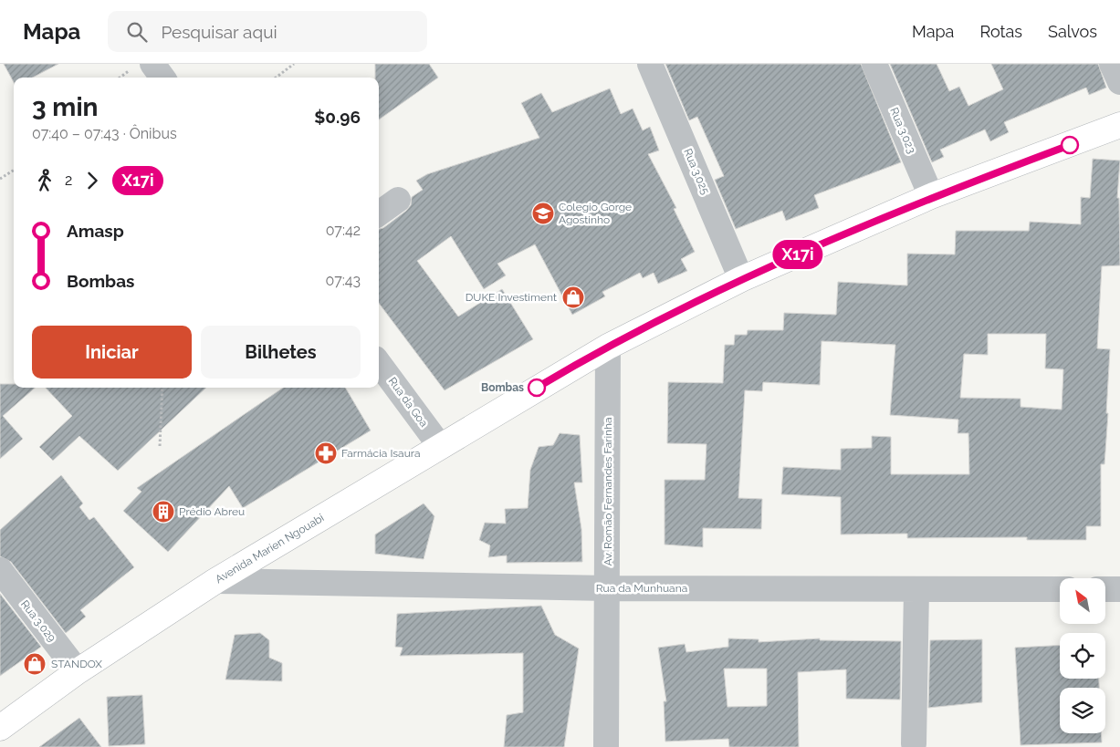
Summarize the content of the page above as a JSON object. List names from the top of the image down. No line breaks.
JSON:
{"streets":{"main road":["Avenida Marien Ngouabi"],"street":["Rua 3.023","Rua 3.025","Rua da Goa","Av. Romão Fernandes Farinha","Rua da Munhuana","Rua 3.029"]},"crossings":[["Rua 3.023","Avenida Marien Ngouabi"],["Rua 3.025","Avenida Marien Ngouabi"],["Rua da Goa","Avenida Marien Ngouabi"],["Av. Romão Fernandes Farinha","Avenida Marien Ngouabi"],["Av. Romão Fernandes Farinha","Rua da Munhuana"],["Avenida Marien Ngouabi","Rua da Munhuana"],["Avenida Marien Ngouabi","Rua 3.029"]],"places":{"school or university":["Colegio Gorge Agostinho"],"shop":["DUKE Investiment","STANDOX"],"other":["Bombas"],"pharmacy":["Farmácia Isaura"],"building":["Prédio Abreu"]},"lines":["bus line X17i"],"north":"top left","page":{"header":"Mapa","search":"Pesquisar aqui","nav":["Mapa","Rotas","Salvos"],"on_map":"X17i","heading":["3 min","07:40 – 07:43 · Ônibus","$0.96"],"legs":["2","X17i"],"list":[{"name":"Amasp","value":"07:42"},{"name":"Bombas","value":"07:43"}],"buttons":["Iniciar","Bilhetes"]}}
